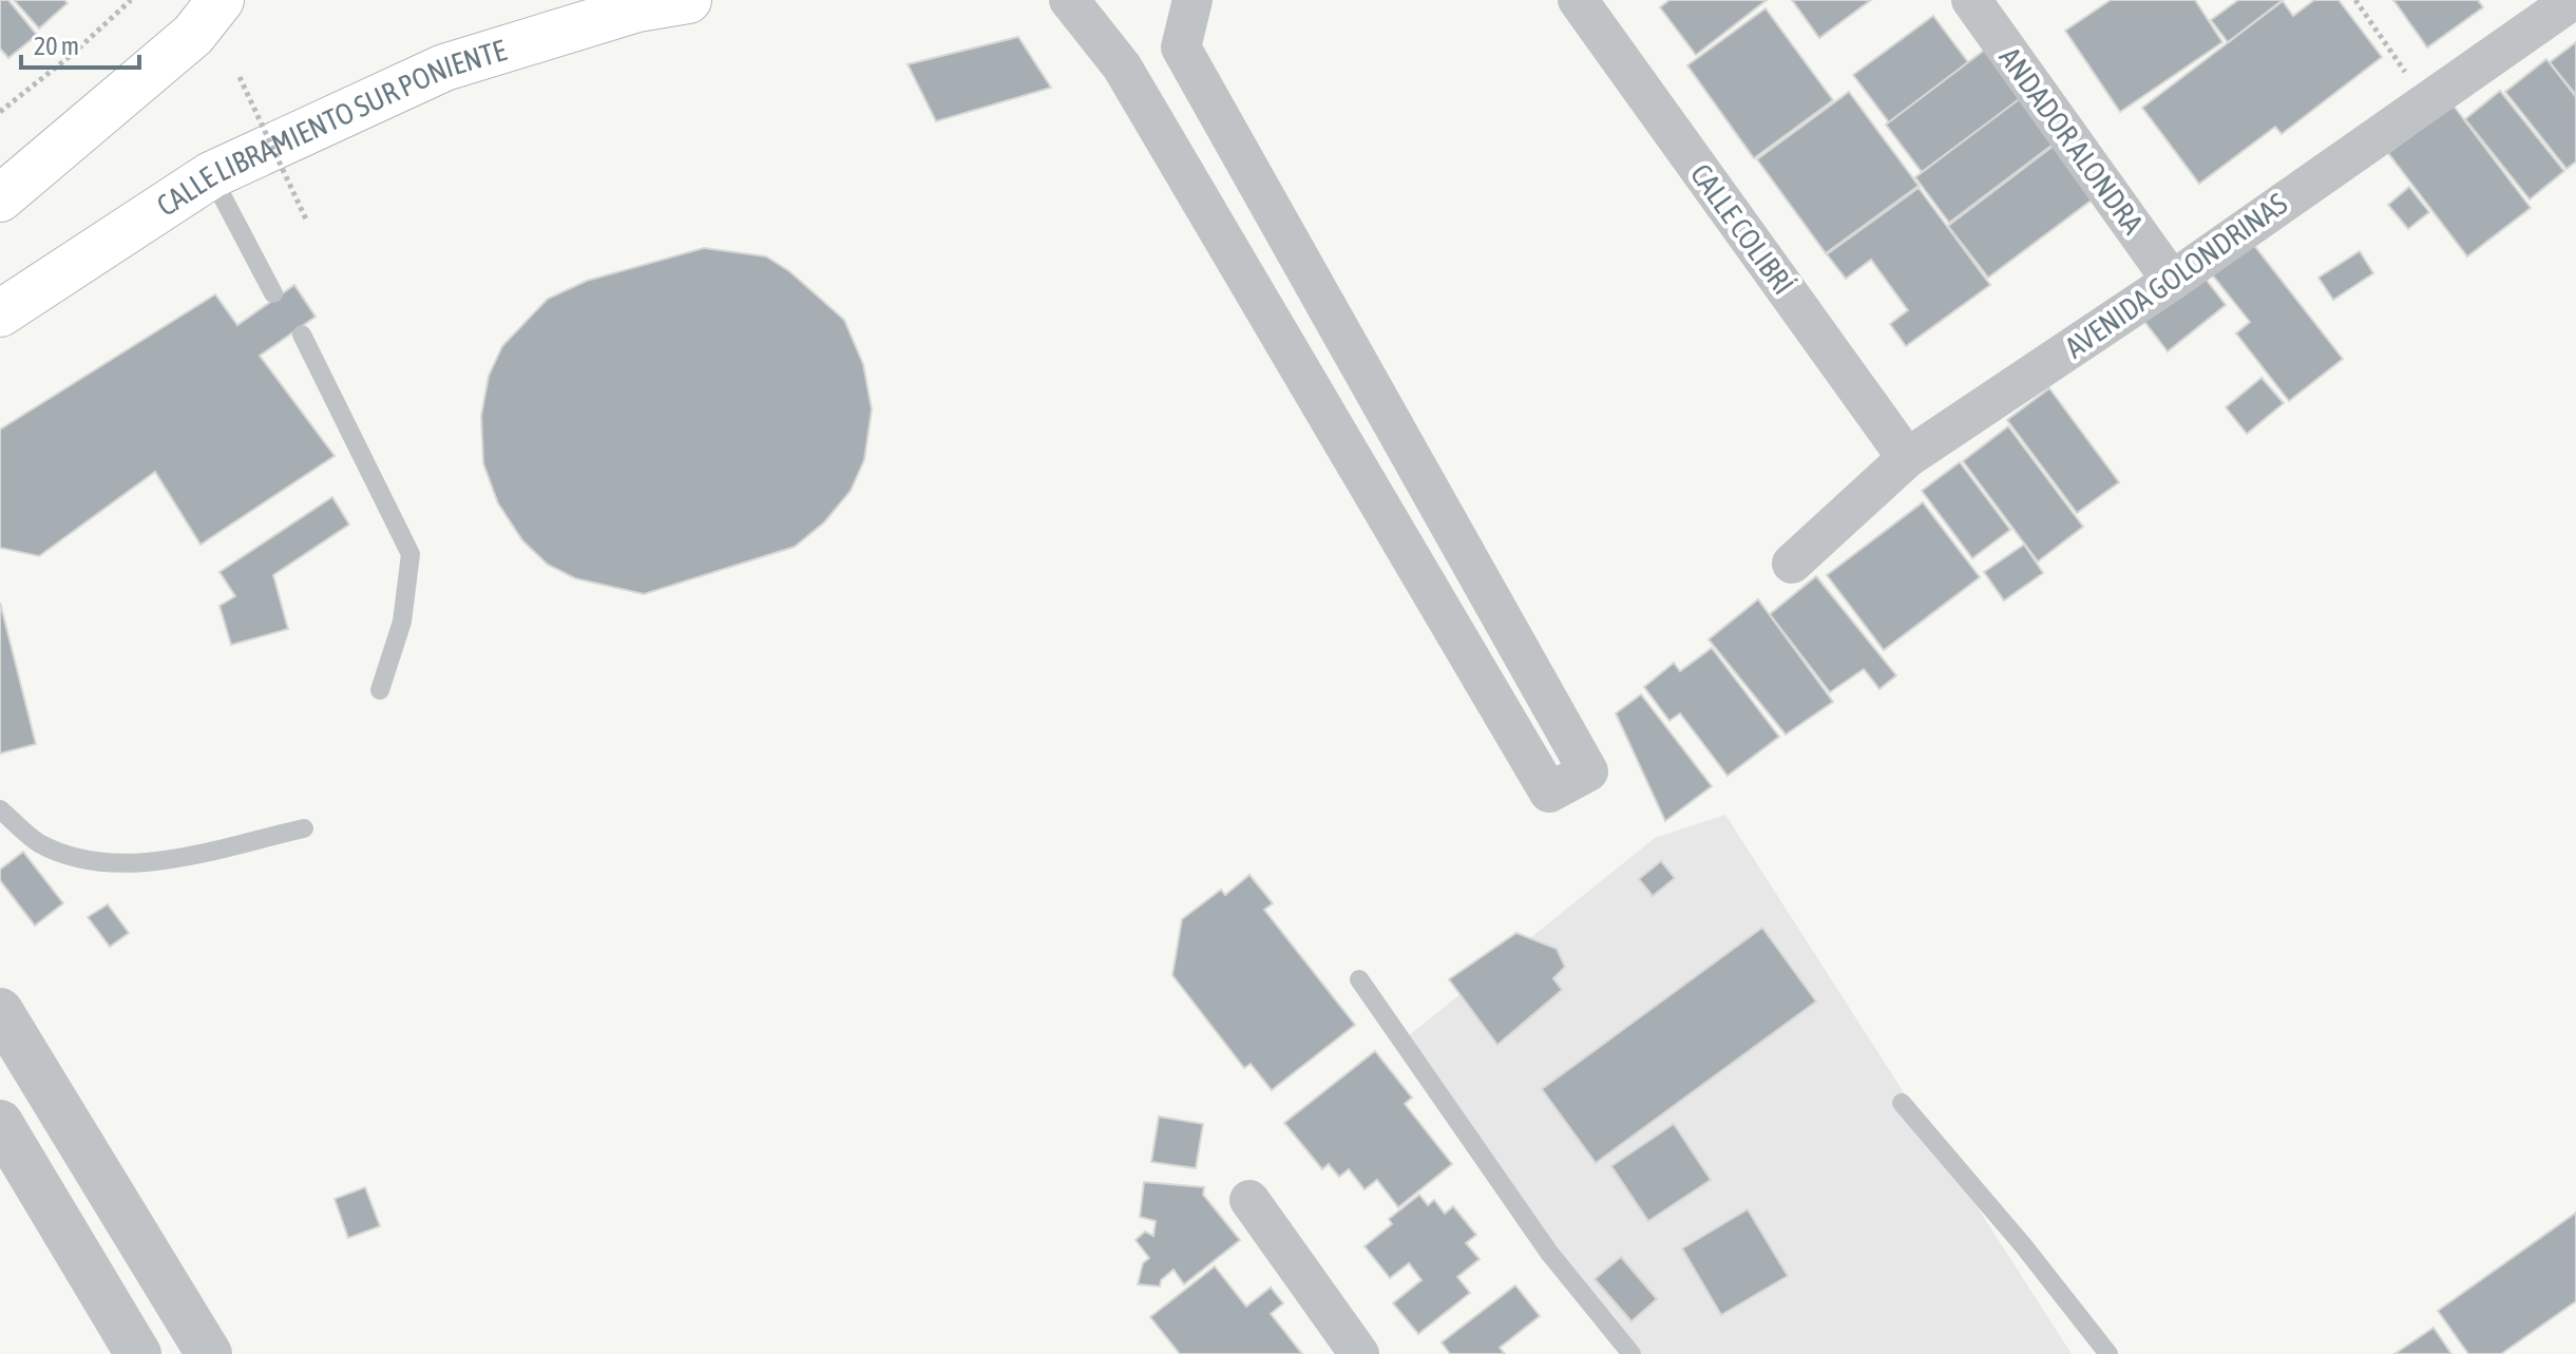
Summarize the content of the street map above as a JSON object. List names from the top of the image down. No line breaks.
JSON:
{"streets":{"main road":["CALLE LIBRAMIENTO SUR PONIENTE"],"street":["ANDADOR ALONDRA","CALLE COLIBRÍ","AVENIDA GOLONDRINAS"]},"crossings":[["ANDADOR ALONDRA","AVENIDA GOLONDRINAS"],["CALLE COLIBRÍ","AVENIDA GOLONDRINAS"]],"scale_bar":"20 m"}
